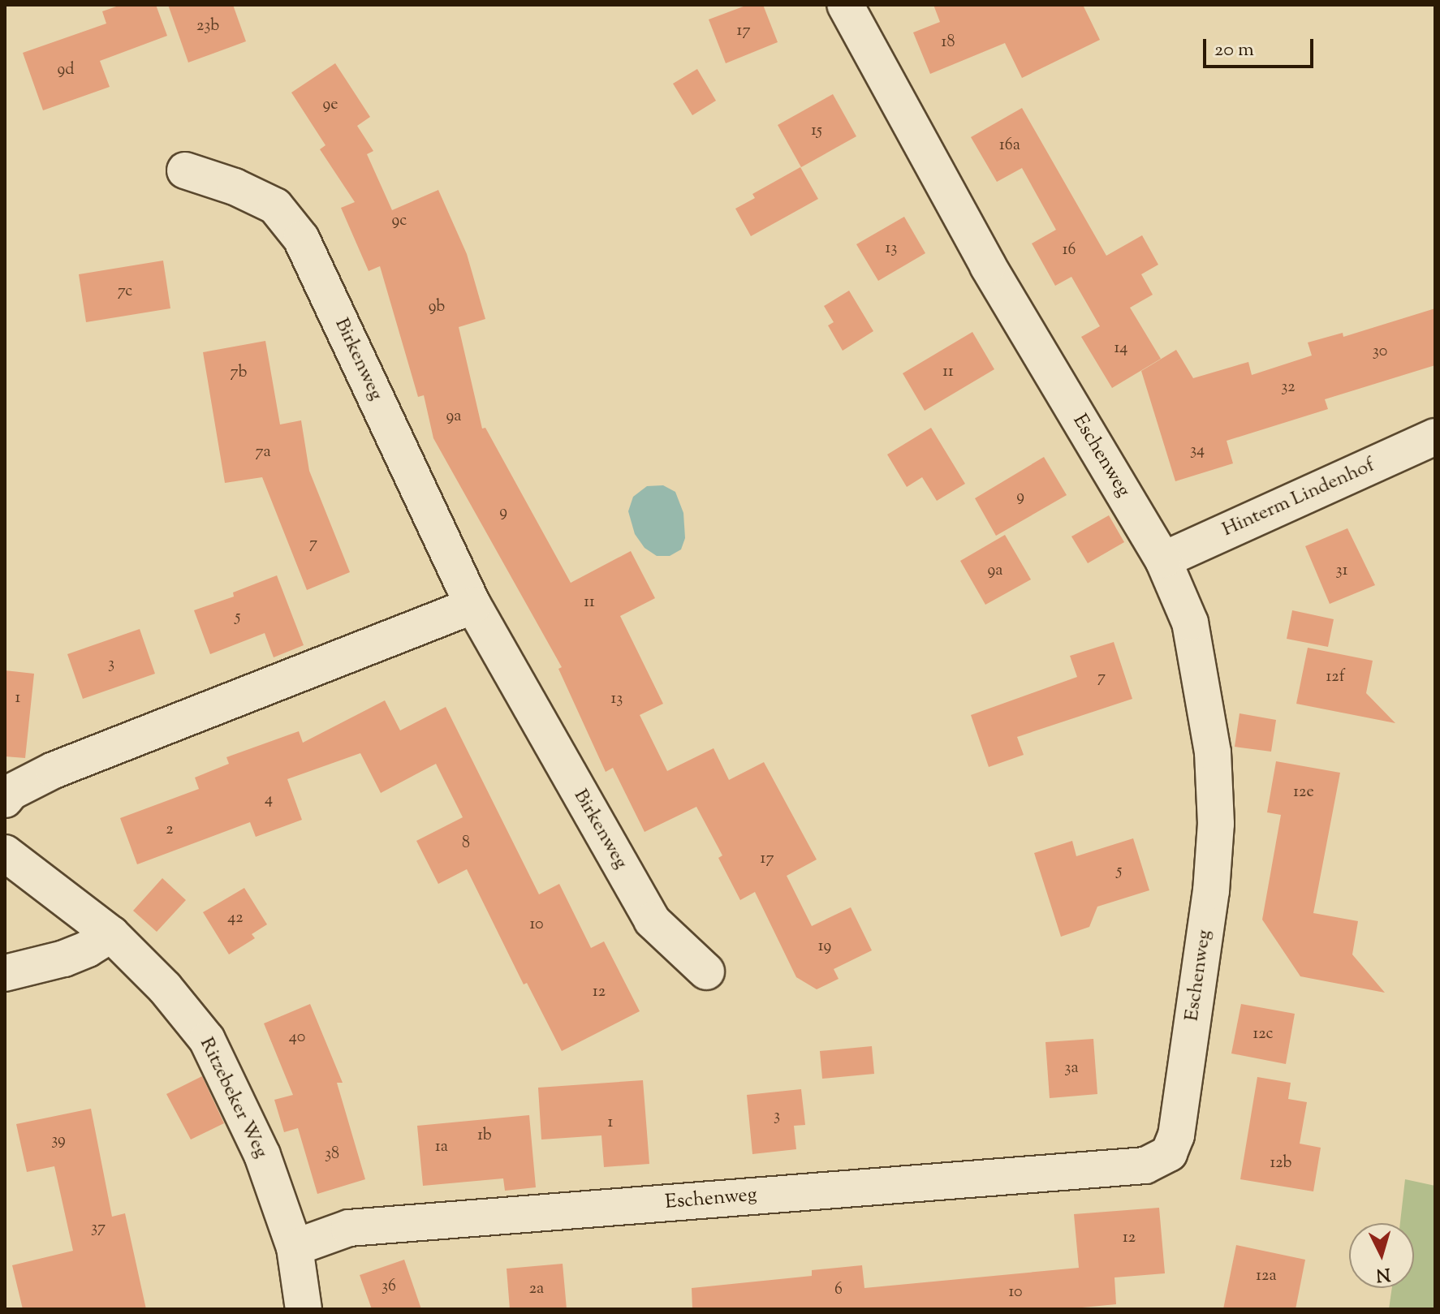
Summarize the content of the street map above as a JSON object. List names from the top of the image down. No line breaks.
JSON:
{"streets":{"street":["Birkenweg","Eschenweg","Hinterm Lindenhof","Ritzebeker Weg"]},"crossings":[["Eschenweg","Hinterm Lindenhof"],["Eschenweg","Ritzebeker Weg"]],"house_numbers":["23b","17","18","9d","9e","15","16a","9c","13","16","7c","9b","14","30","11","7b","32","9a","34","7a","9","9","7","9a","31","11","5","3","12f","7","1","13","12e","4","2","8","17","5","42","10","19","12","12c","40","3a","3","1","1b","39","1a","38","12b","37","12","12a","36","2a","6","10"],"scale_bar":"20 m","north":"bottom"}
